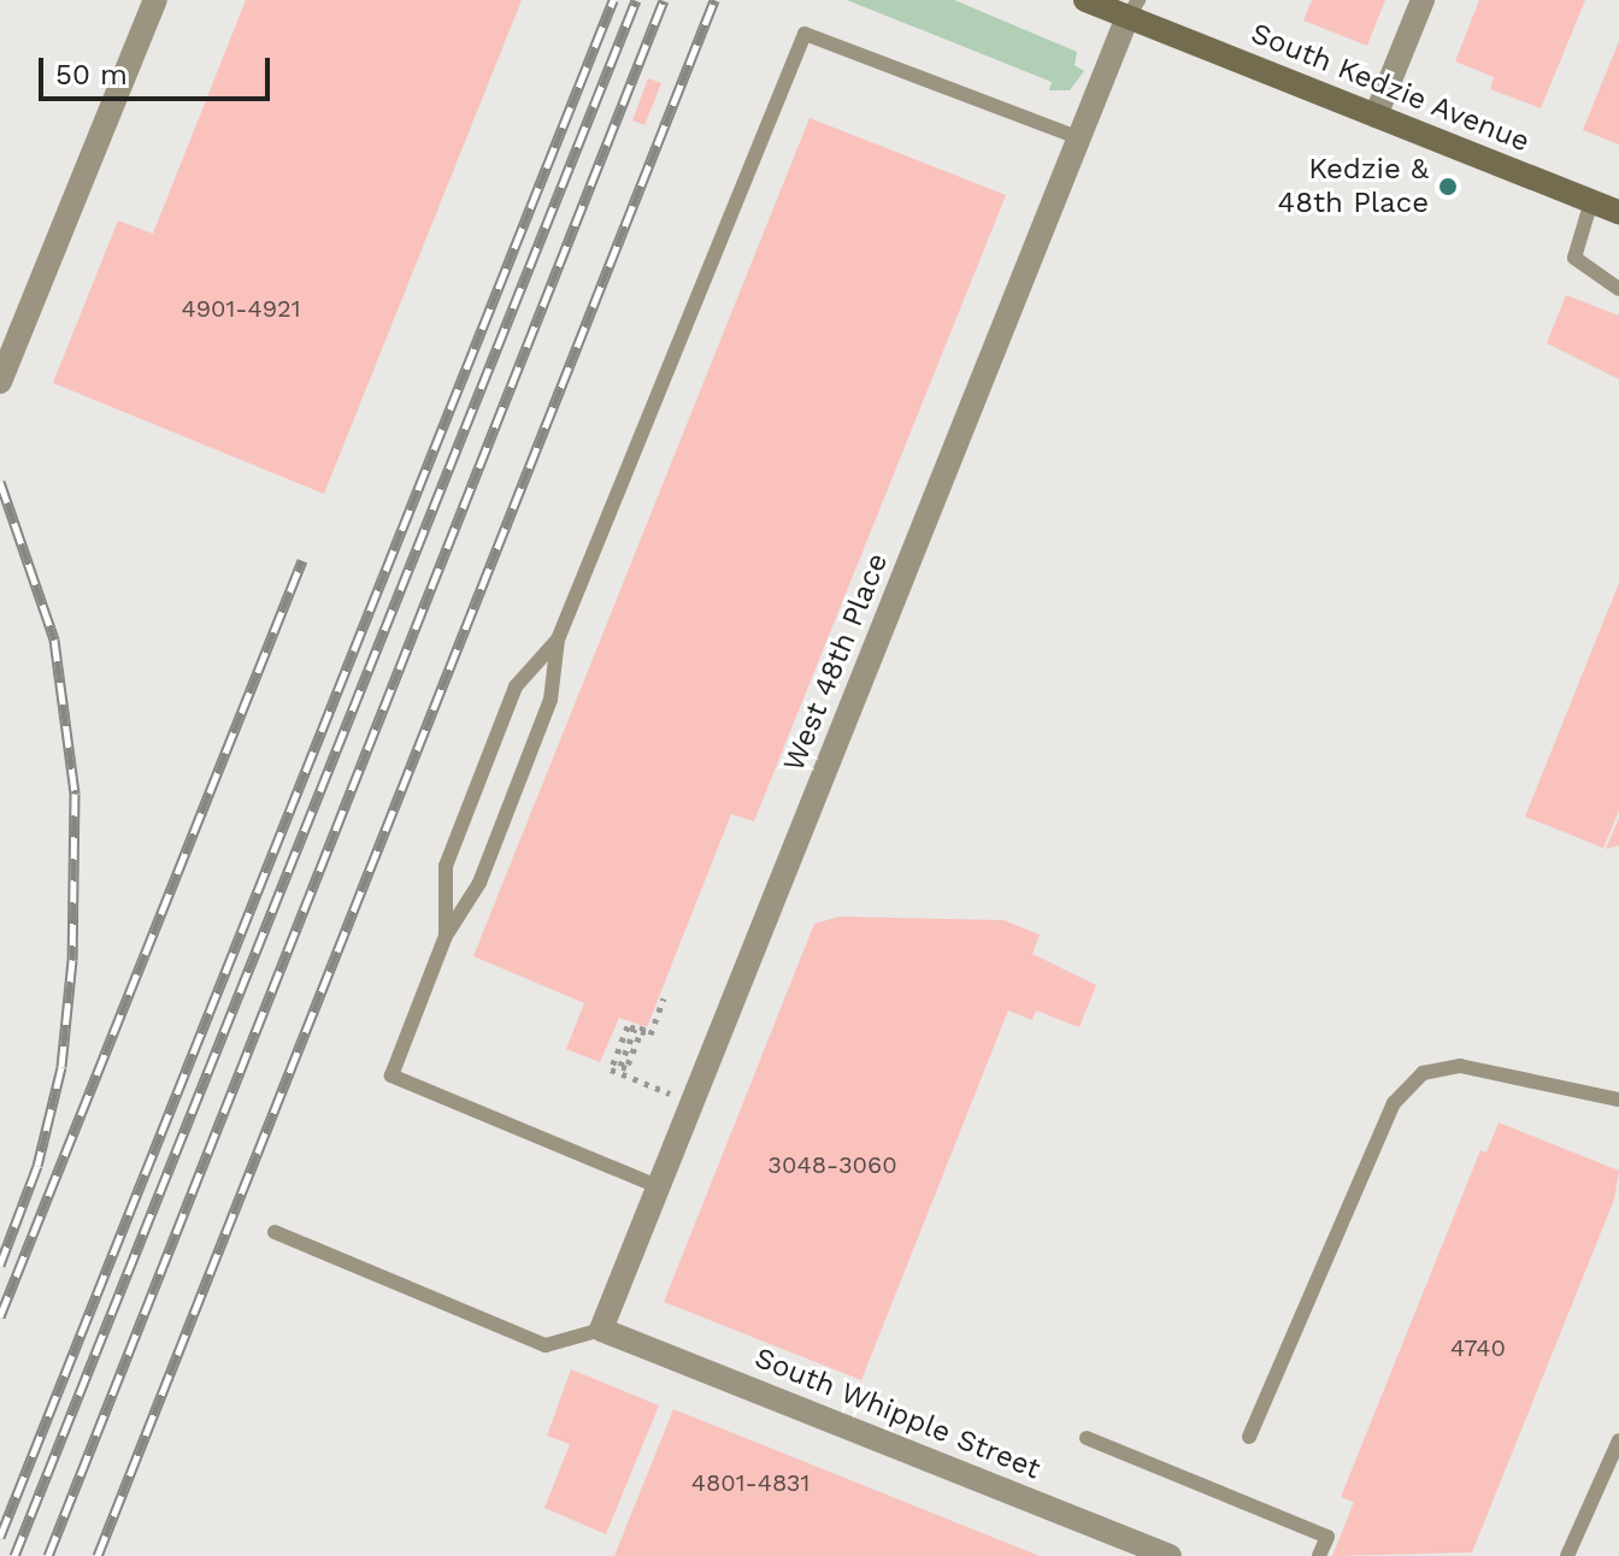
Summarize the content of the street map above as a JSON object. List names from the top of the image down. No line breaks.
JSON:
{"streets":{"main road":["South Kedzie Avenue"],"street":["West 48th Place","South Whipple Street"]},"crossings":[["South Kedzie Avenue","West 48th Place"],["West 48th Place","South Whipple Street"]],"places":["Kedzie & 48th Place"],"house_numbers":["4901-4921","3048-3060","4740","4801-4831"],"scale_bar":"50 m"}
